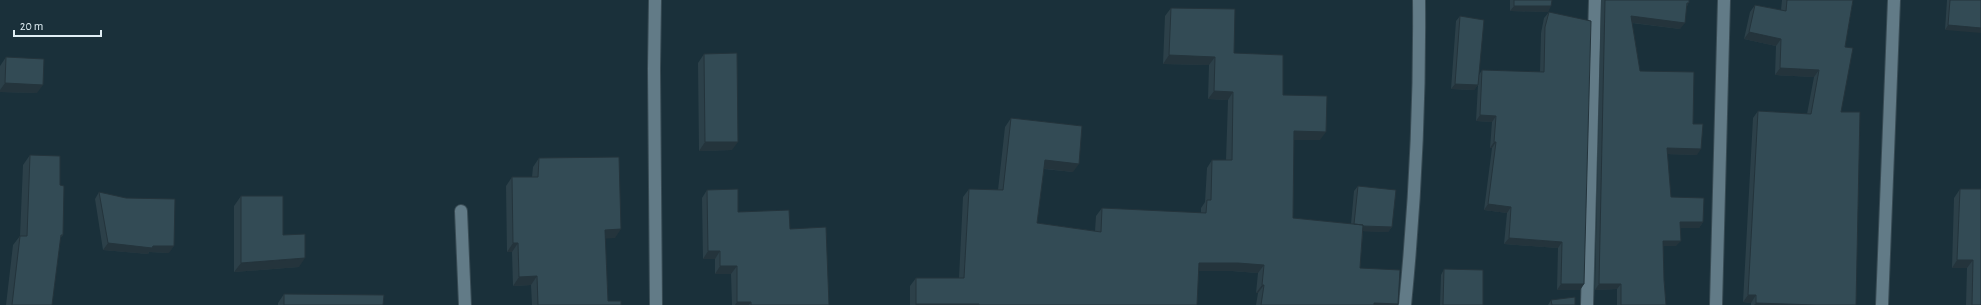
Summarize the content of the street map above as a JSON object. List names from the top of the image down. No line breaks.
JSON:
{"scale_bar":"20 m"}
